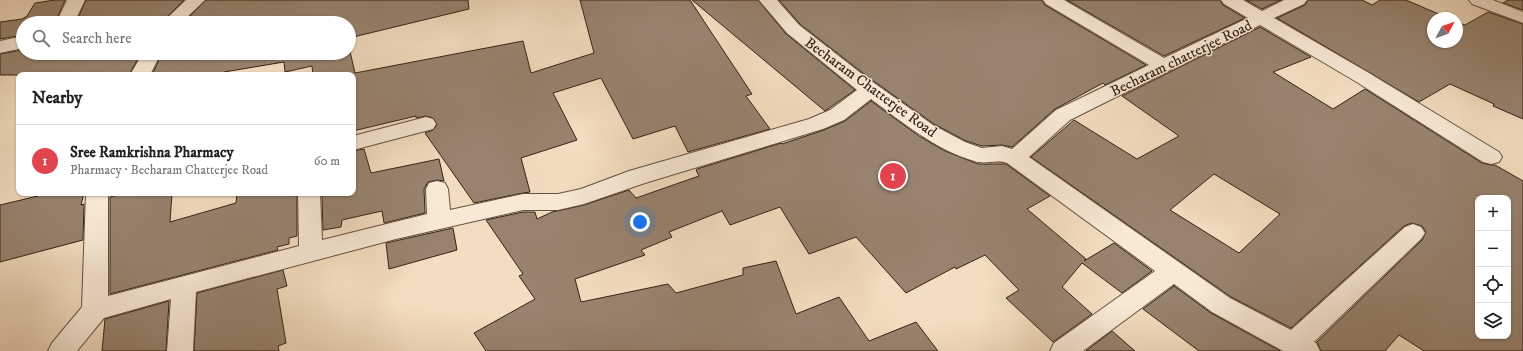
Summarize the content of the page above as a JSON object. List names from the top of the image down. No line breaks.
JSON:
{"streets":{"street":["Becharam chatterjee Road","Becharam Chatterjee Road"]},"crossings":[["Becharam chatterjee Road","Becharam Chatterjee Road"]],"north":"top right","page":{"search":"Search here","heading":"Nearby","list":[{"mark":"1","name":"Sree Ramkrishna Pharmacy","note":"Pharmacy · Becharam Chatterjee Road","value":"60 m"}],"pins":"1","map_buttons":["+","−"]}}
